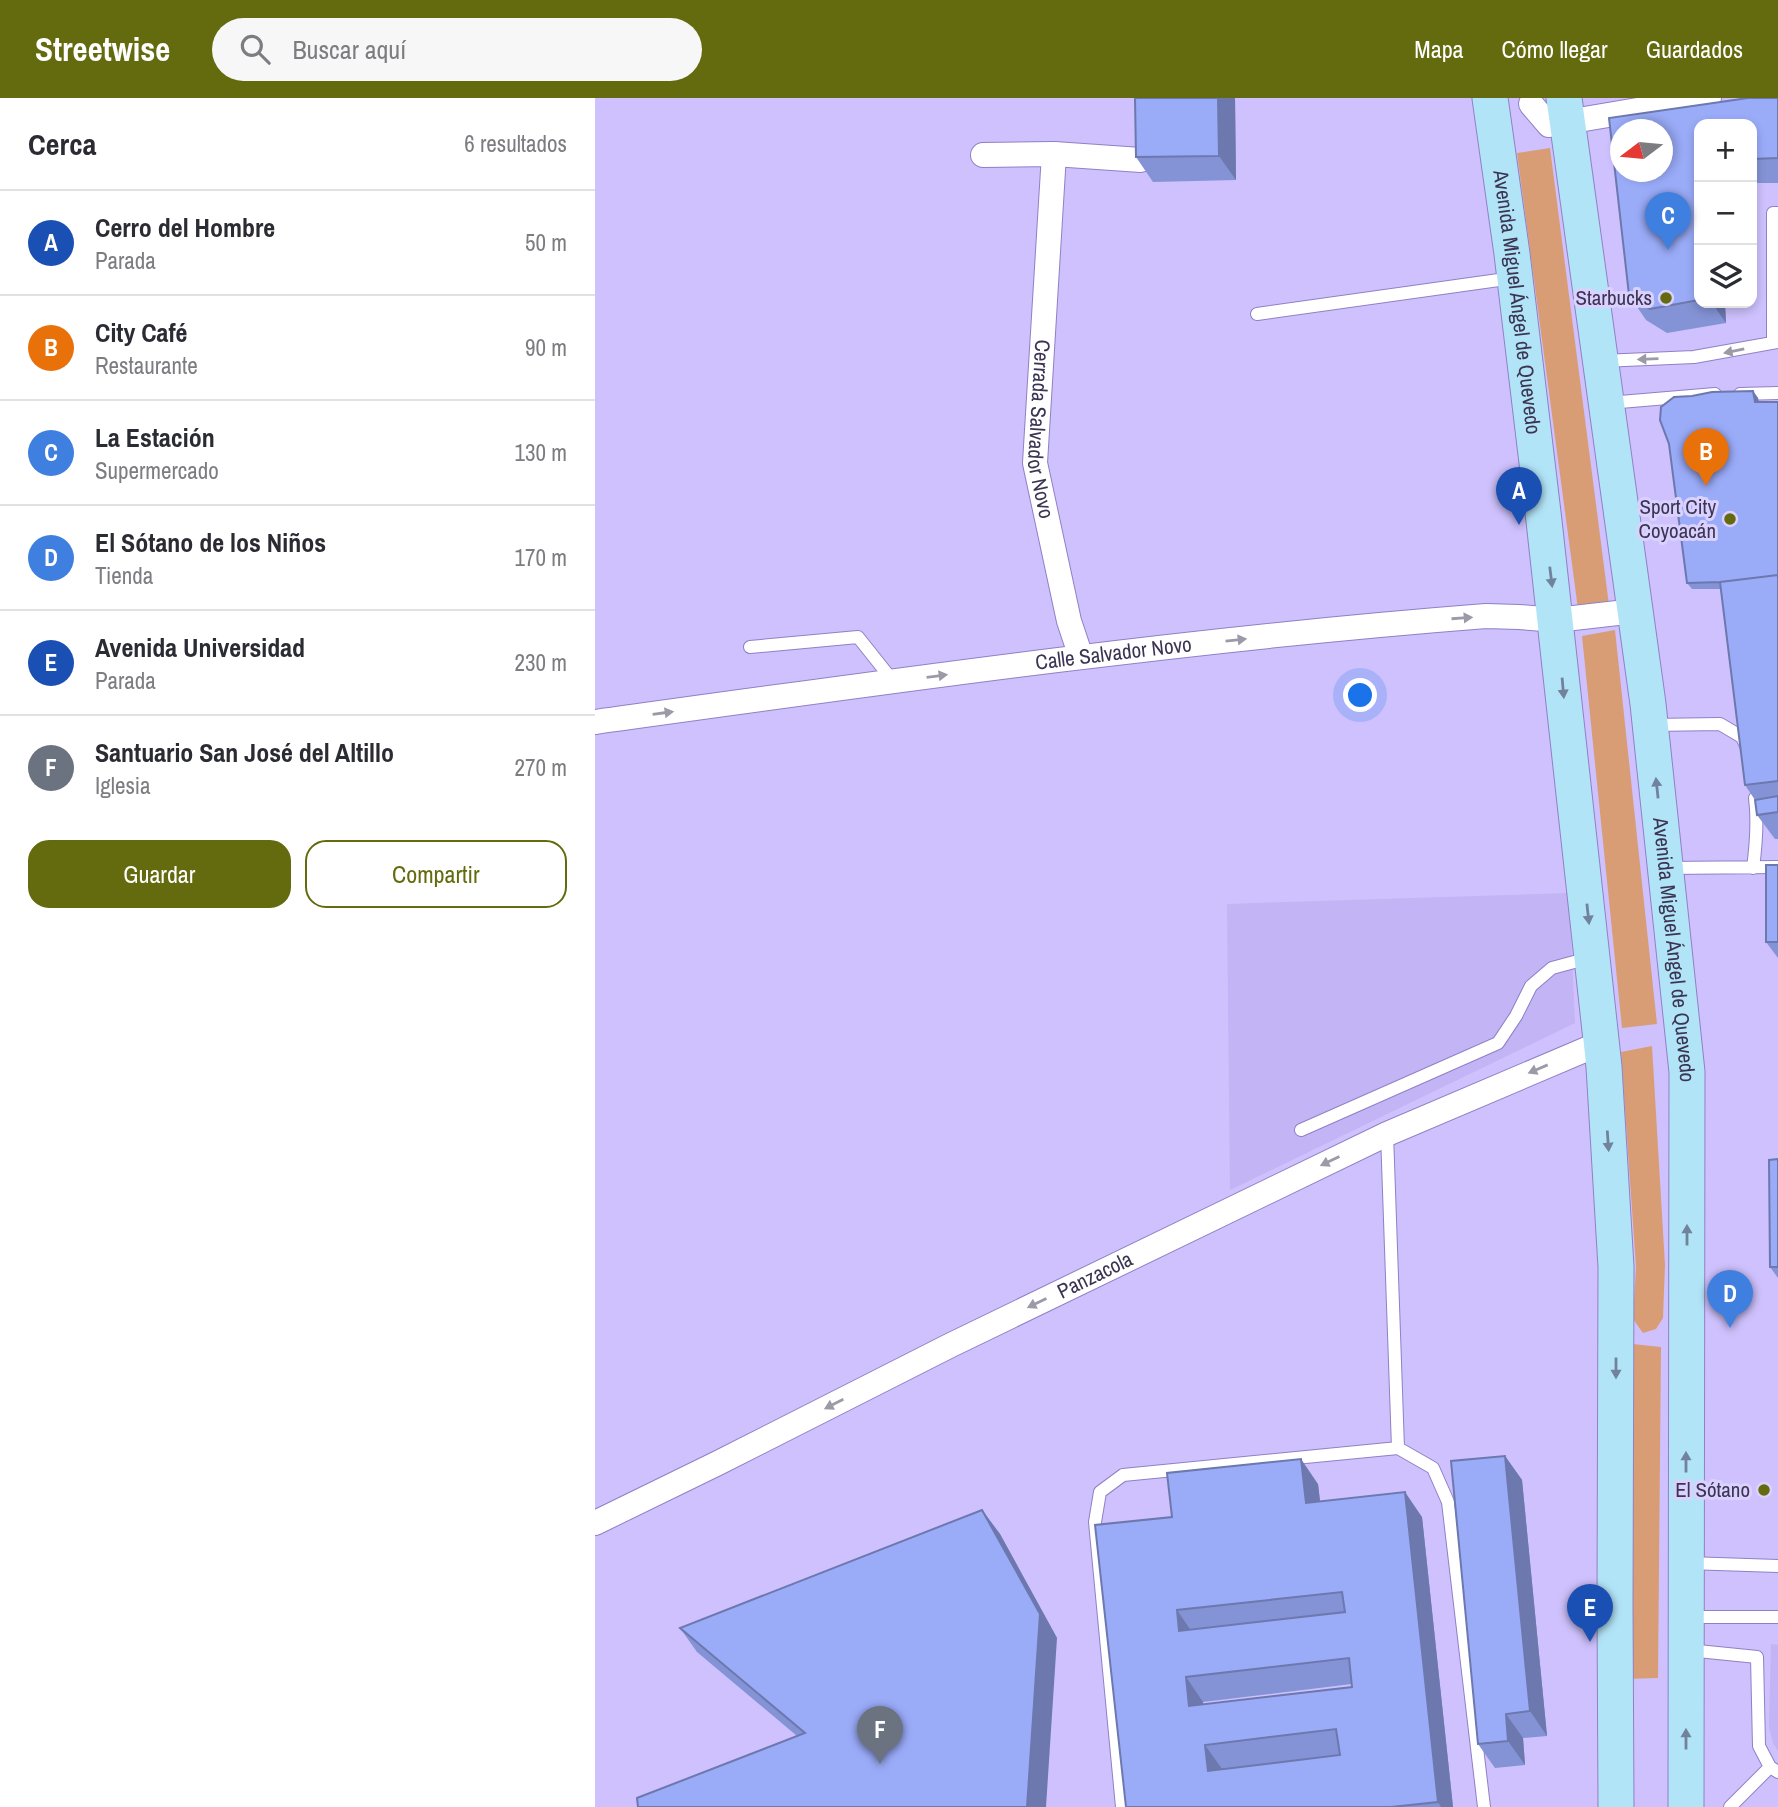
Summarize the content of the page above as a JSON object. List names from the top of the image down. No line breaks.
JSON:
{"streets":{"main road":["Avenida Miguel Ángel de Quevedo"],"street":["Cerrada Salvador Novo","Calle Salvador Novo","Panzacola"]},"crossings":[["Avenida Miguel Ángel de Quevedo","Calle Salvador Novo"],["Avenida Miguel Ángel de Quevedo","Panzacola"],["Cerrada Salvador Novo","Calle Salvador Novo"]],"one_way":["Calle Salvador Novo","Panzacola"],"places":["Starbucks","Sport City Coyoacán","El Sótano"],"north":"left","page":{"header":"Streetwise","search":"Buscar aquí","nav":["Mapa","Cómo llegar","Guardados"],"heading":["Cerca","6 resultados"],"map_buttons":["+","−"],"list":[{"mark":"A","name":"Cerro del Hombre","note":"Parada","value":"50 m"},{"mark":"B","name":"City Café","note":"Restaurante","value":"90 m"},{"mark":"C","name":"La Estación","note":"Supermercado","value":"130 m"},{"mark":"D","name":"El Sótano de los Niños","note":"Tienda","value":"170 m"},{"mark":"E","name":"Avenida Universidad","note":"Parada","value":"230 m"},{"mark":"F","name":"Santuario San José del Altillo","note":"Iglesia","value":"270 m"}],"pins":["C","B","A","D","E","F"],"buttons":["Guardar","Compartir"]}}
